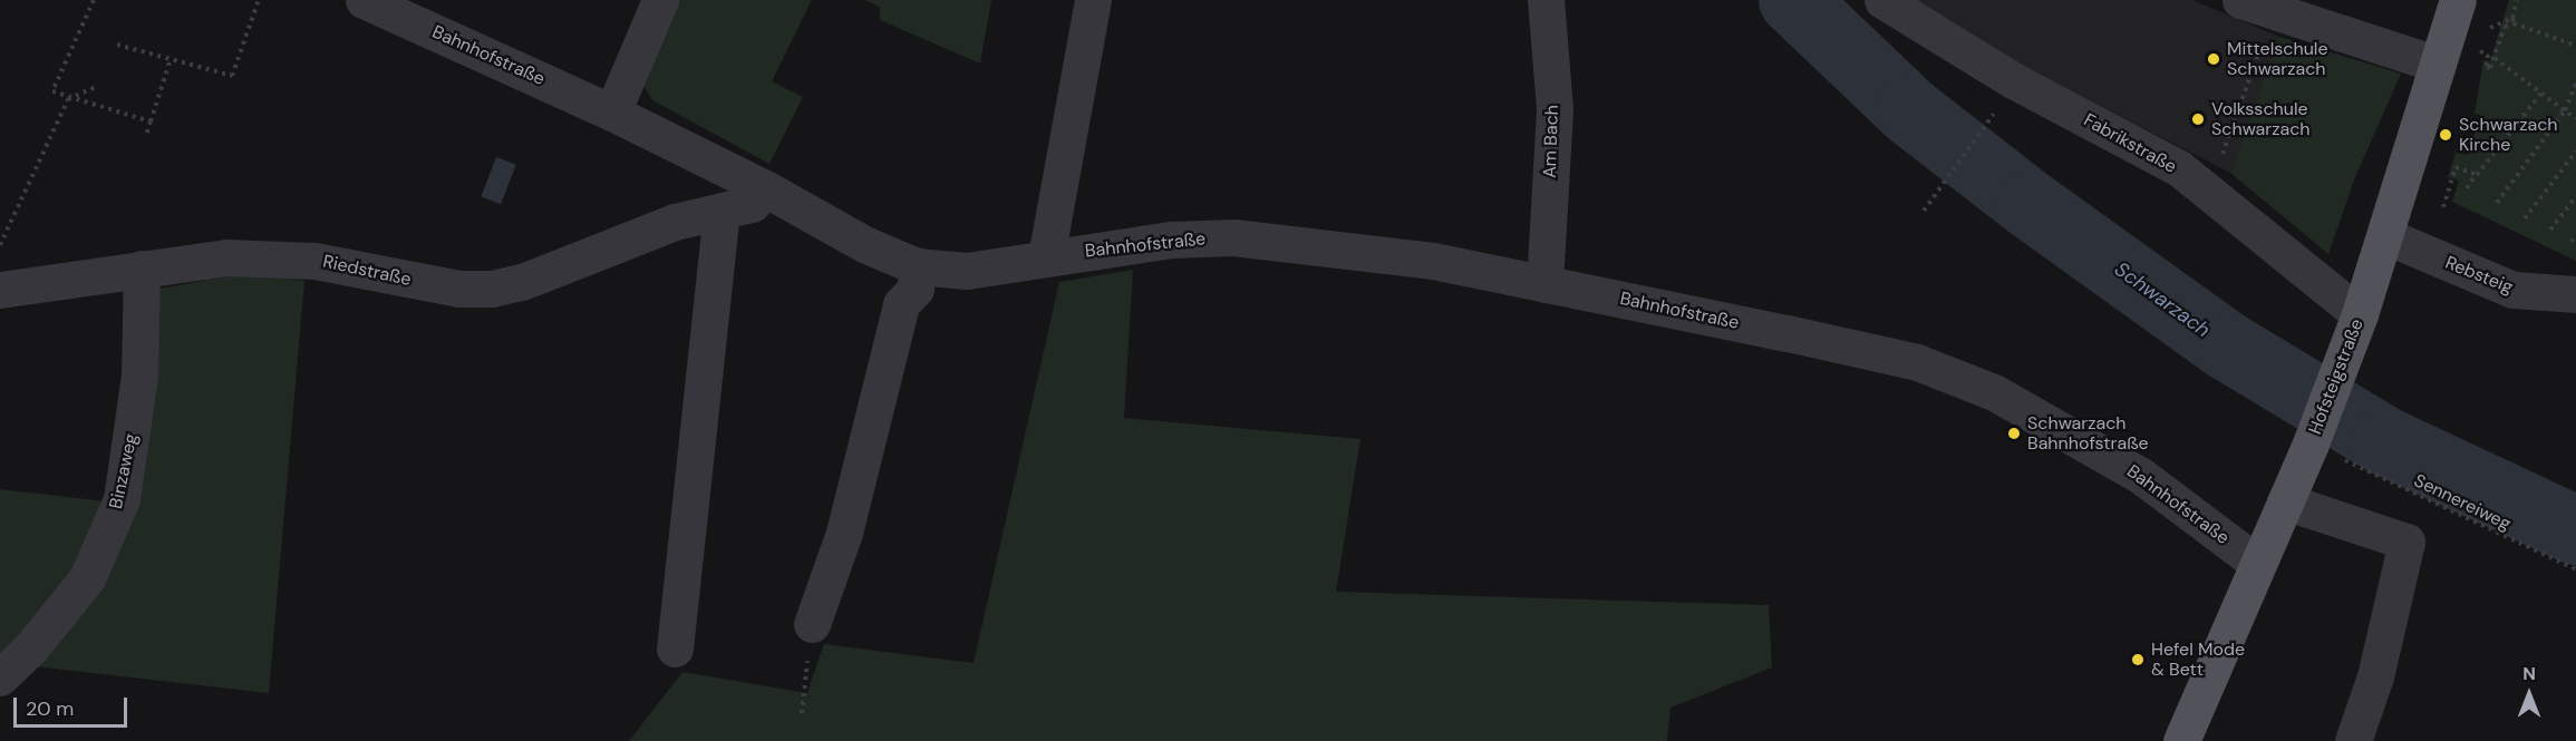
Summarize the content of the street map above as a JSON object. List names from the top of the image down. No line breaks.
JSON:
{"streets":{"main road":["Hofsteigstraße"],"street":["Bahnhofstraße","Am Bach","Fabrikstraße","Riedstraße","Rebsteig","Binzaweg"],"path":["Sennereiweg"]},"crossings":[["Bahnhofstraße","Am Bach"],["Bahnhofstraße","Riedstraße"],["Bahnhofstraße","Hofsteigstraße"],["Fabrikstraße","Hofsteigstraße"],["Riedstraße","Binzaweg"],["Rebsteig","Hofsteigstraße"],["Hofsteigstraße","Sennereiweg"]],"water":["Schwarzach"],"places":["Mittelschule Schwarzach","Volksschule Schwarzach","Schwarzach Kirche","Schwarzach Bahnhofstraße","Hefel Mode & Bett"],"scale_bar":"20 m","north":"top"}
